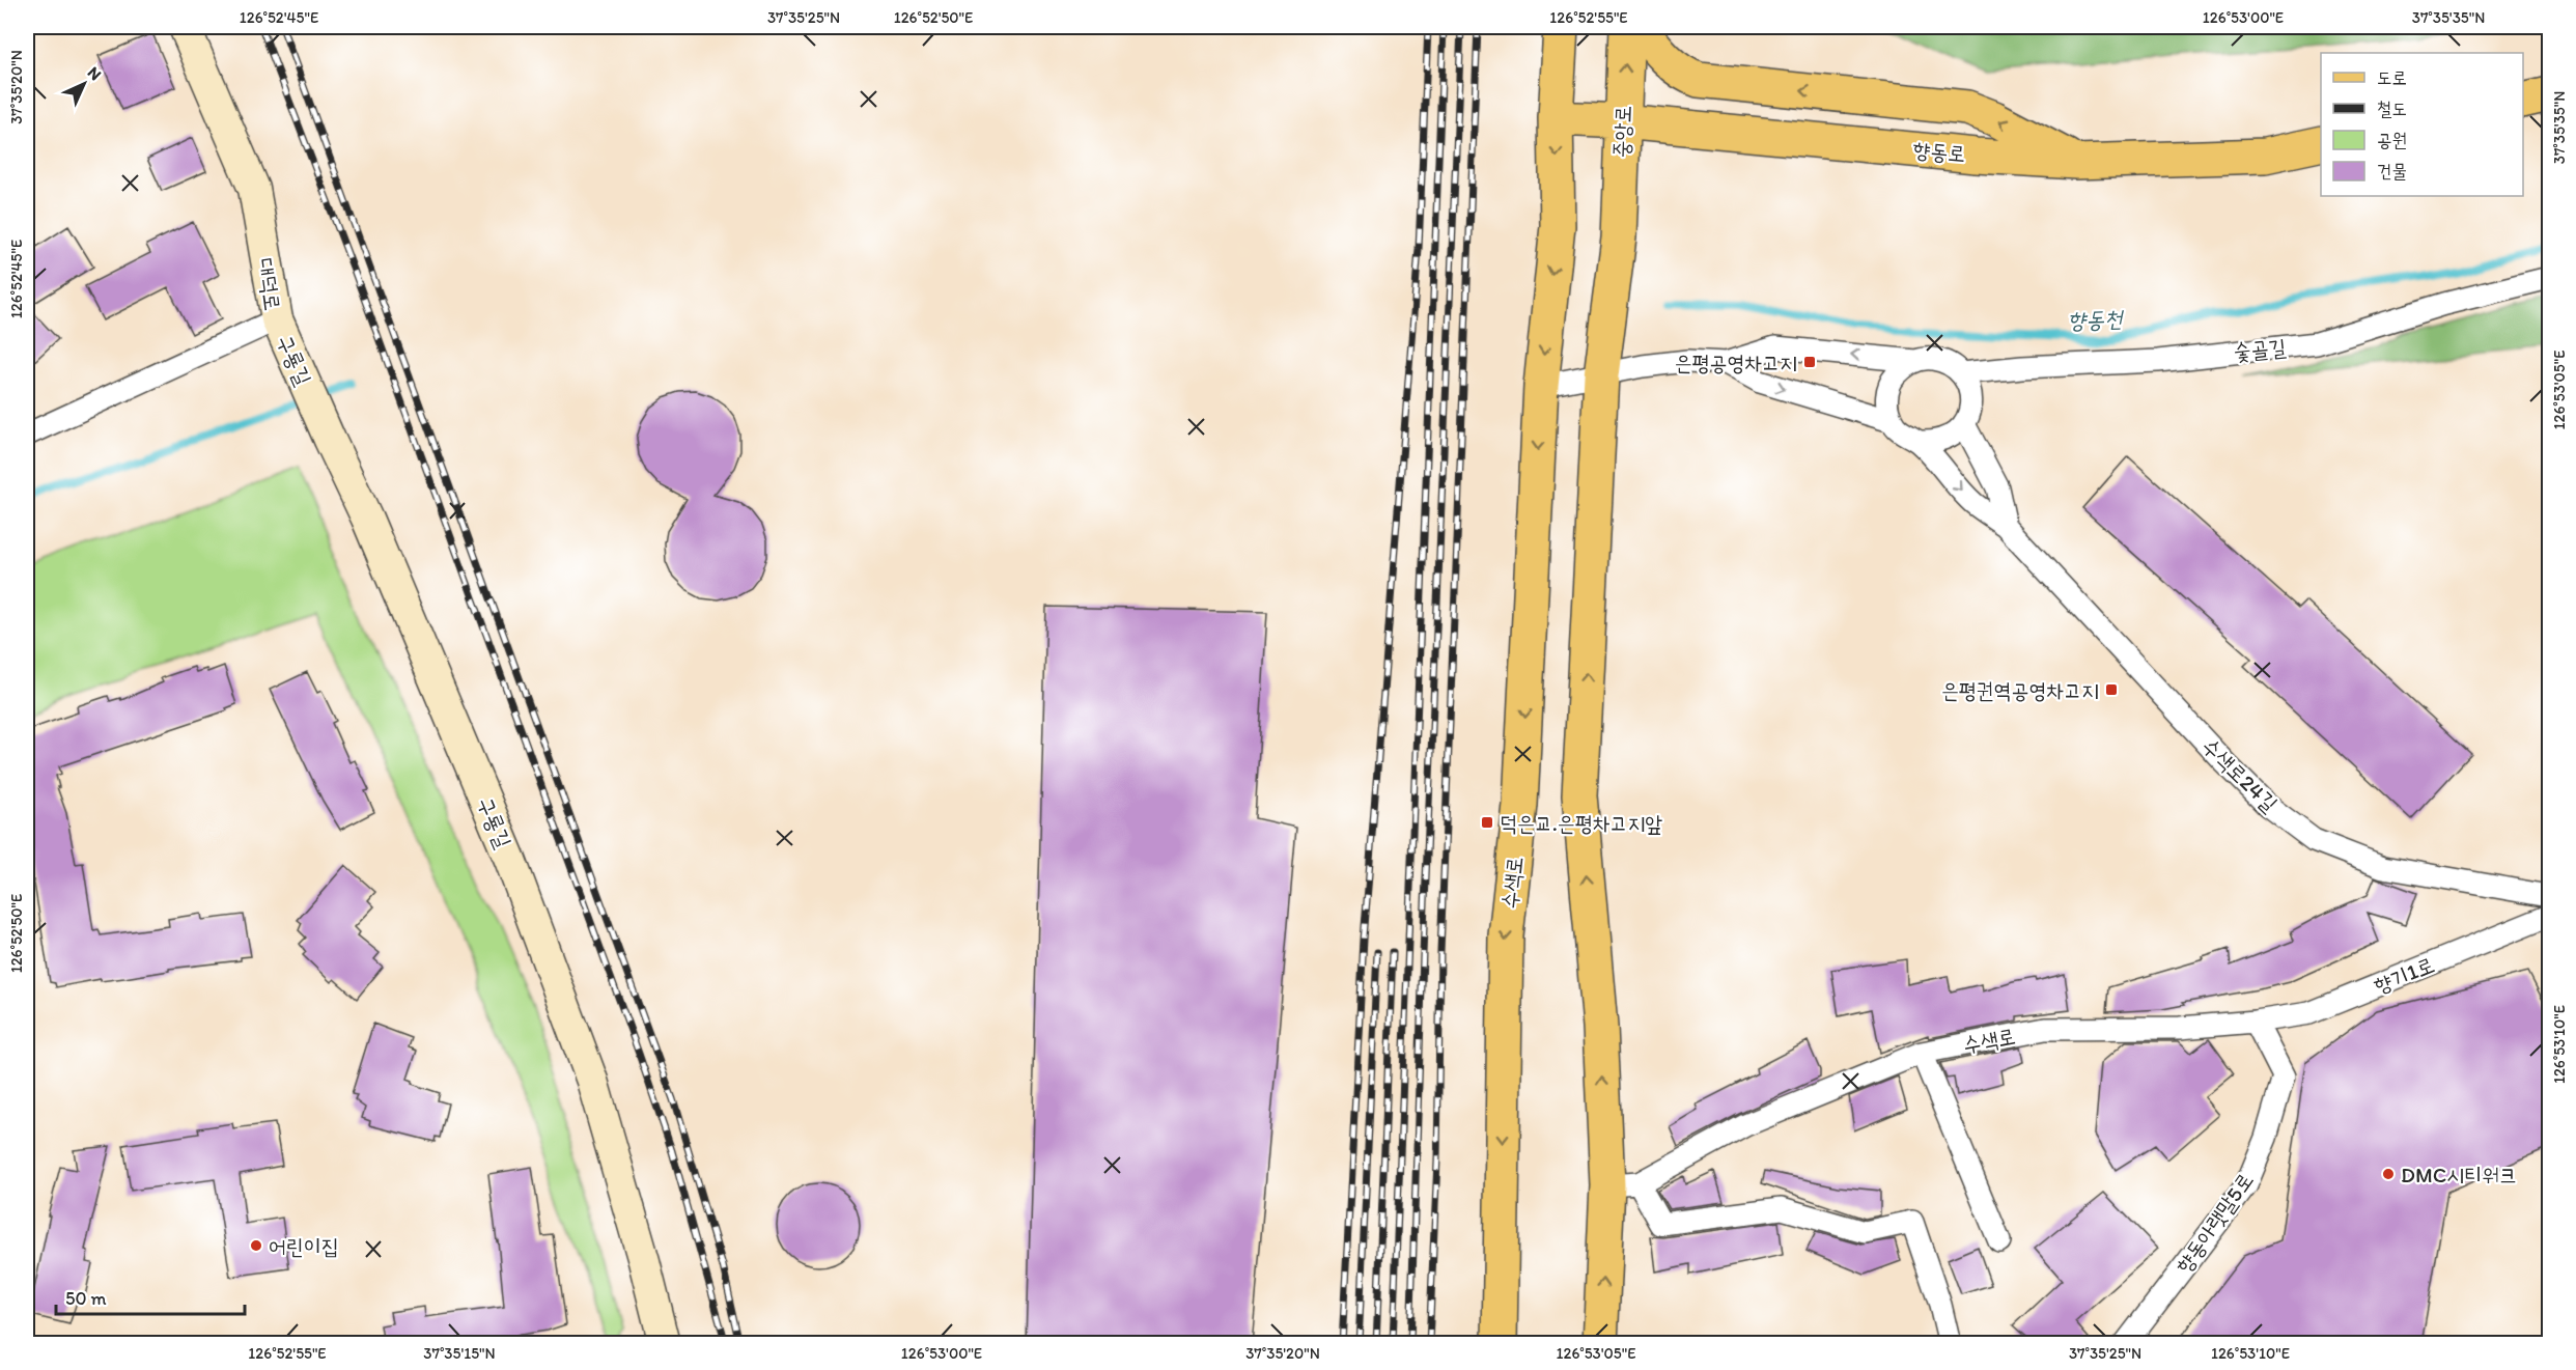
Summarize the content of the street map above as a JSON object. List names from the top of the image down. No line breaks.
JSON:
{"streets":{"main road":["중앙로","향동로","대덕로","구룡길","수색로"],"street":["숯골길","수색로24길","향기1로","향동아랫말5로"]},"crossings":[["중앙로","향동로"],["중앙로","수색로24길"],["대덕로","구룡길"],["숯골길","수색로24길"],["수색로24길","수색로"],["수색로","향기1로"],["수색로","향동아랫말5로"],["향기1로","향동아랫말5로"]],"water":["향동천"],"places":{"transit":["은평공영차고지","은평권역공영차고지","덕은교.은평차고지앞"],"other":["DMC시티워크","어린이집"]},"legend":["도로","철도","공원","건물"],"scale_bar":"50 m","north":"top right","coordinates":["126°52'45\"E","37°35'25\"N","126°52'50\"E","126°52'55\"E","126°53'00\"E","37°35'35\"N","37°35'20\"N","126°53'05\"E","126°53'10\"E","37°35'15\"N"]}
